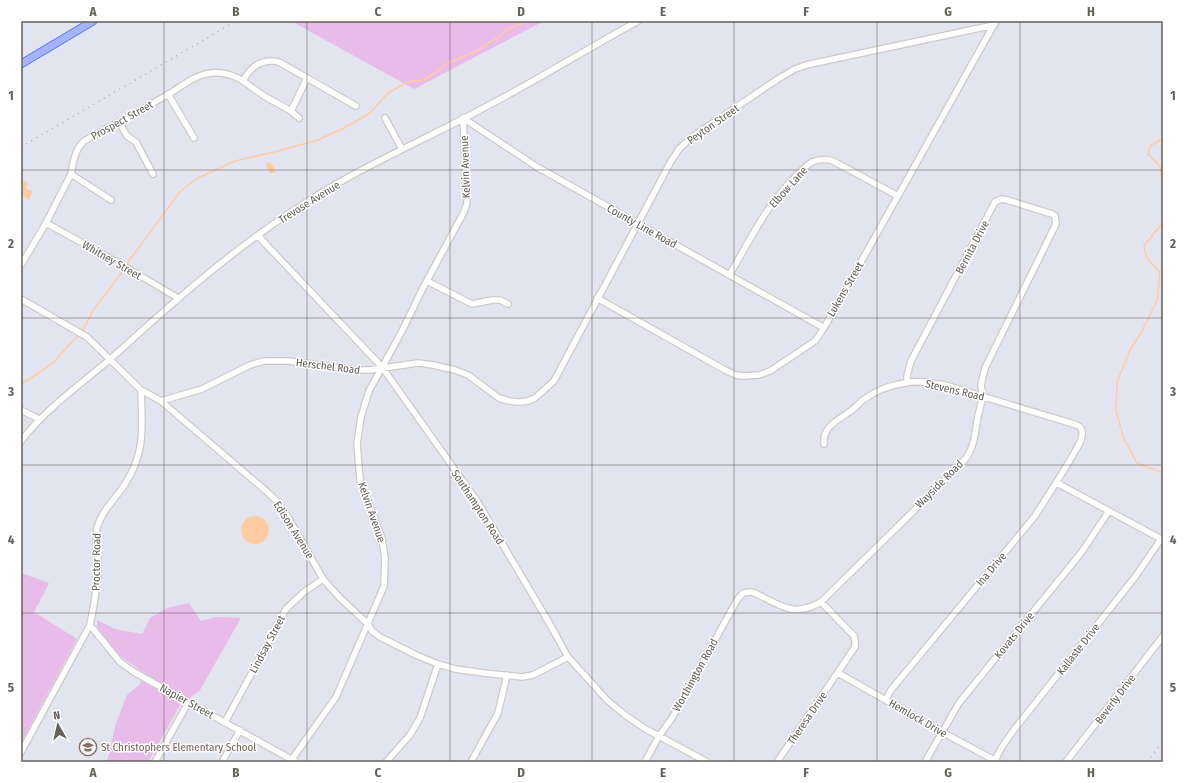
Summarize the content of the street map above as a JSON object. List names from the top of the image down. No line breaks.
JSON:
{"streets":{"street":["Prospect Street","Peyton Street","Kelvin Avenue","Elbow Lane","Trevose Avenue","County Line Road","Bernita Drive","Whitney Street","Lukens Street","Herschel Road","Stevens Road","Wayside Road","Southampton Road","Edison Avenue","Proctor Road","Ina Drive","Kovats Drive","Lindsay Street","Kallaste Drive","Worthington Road","Beverly Drive","Napier Street","Theresa Drive","Hemlock Drive"]},"crossings":[["Prospect Street","Whitney Street"],["Peyton Street","County Line Road"],["Peyton Street","Lukens Street"],["Peyton Street","Herschel Road"],["Kelvin Avenue","Trevose Avenue"],["Kelvin Avenue","County Line Road"],["Kelvin Avenue","Herschel Road"],["Kelvin Avenue","Southampton Road"],["Kelvin Avenue","Edison Avenue"],["Kelvin Avenue","Napier Street"],["Elbow Lane","County Line Road"],["Elbow Lane","Lukens Street"],["Trevose Avenue","County Line Road"],["Trevose Avenue","Whitney Street"],["Trevose Avenue","Southampton Road"],["Trevose Avenue","Edison Avenue"],["County Line Road","Lukens Street"],["Bernita Drive","Stevens Road"],["Bernita Drive","Wayside Road"],["Herschel Road","Southampton Road"],["Herschel Road","Edison Avenue"],["Stevens Road","Wayside Road"],["Stevens Road","Ina Drive"],["Wayside Road","Worthington Road"],["Southampton Road","Edison Avenue"],["Southampton Road","Worthington Road"],["Edison Avenue","Proctor Road"],["Edison Avenue","Lindsay Street"],["Proctor Road","Napier Street"],["Ina Drive","Hemlock Drive"],["Kovats Drive","Hemlock Drive"],["Lindsay Street","Napier Street"],["Kallaste Drive","Hemlock Drive"],["Theresa Drive","Hemlock Drive"]],"places":{"school or university":["St Christophers Elementary School"]},"north":"top","grid":{"columns":["A","B","C","D","E","F","G","H"],"rows":["1","2","3","4","5"]}}
